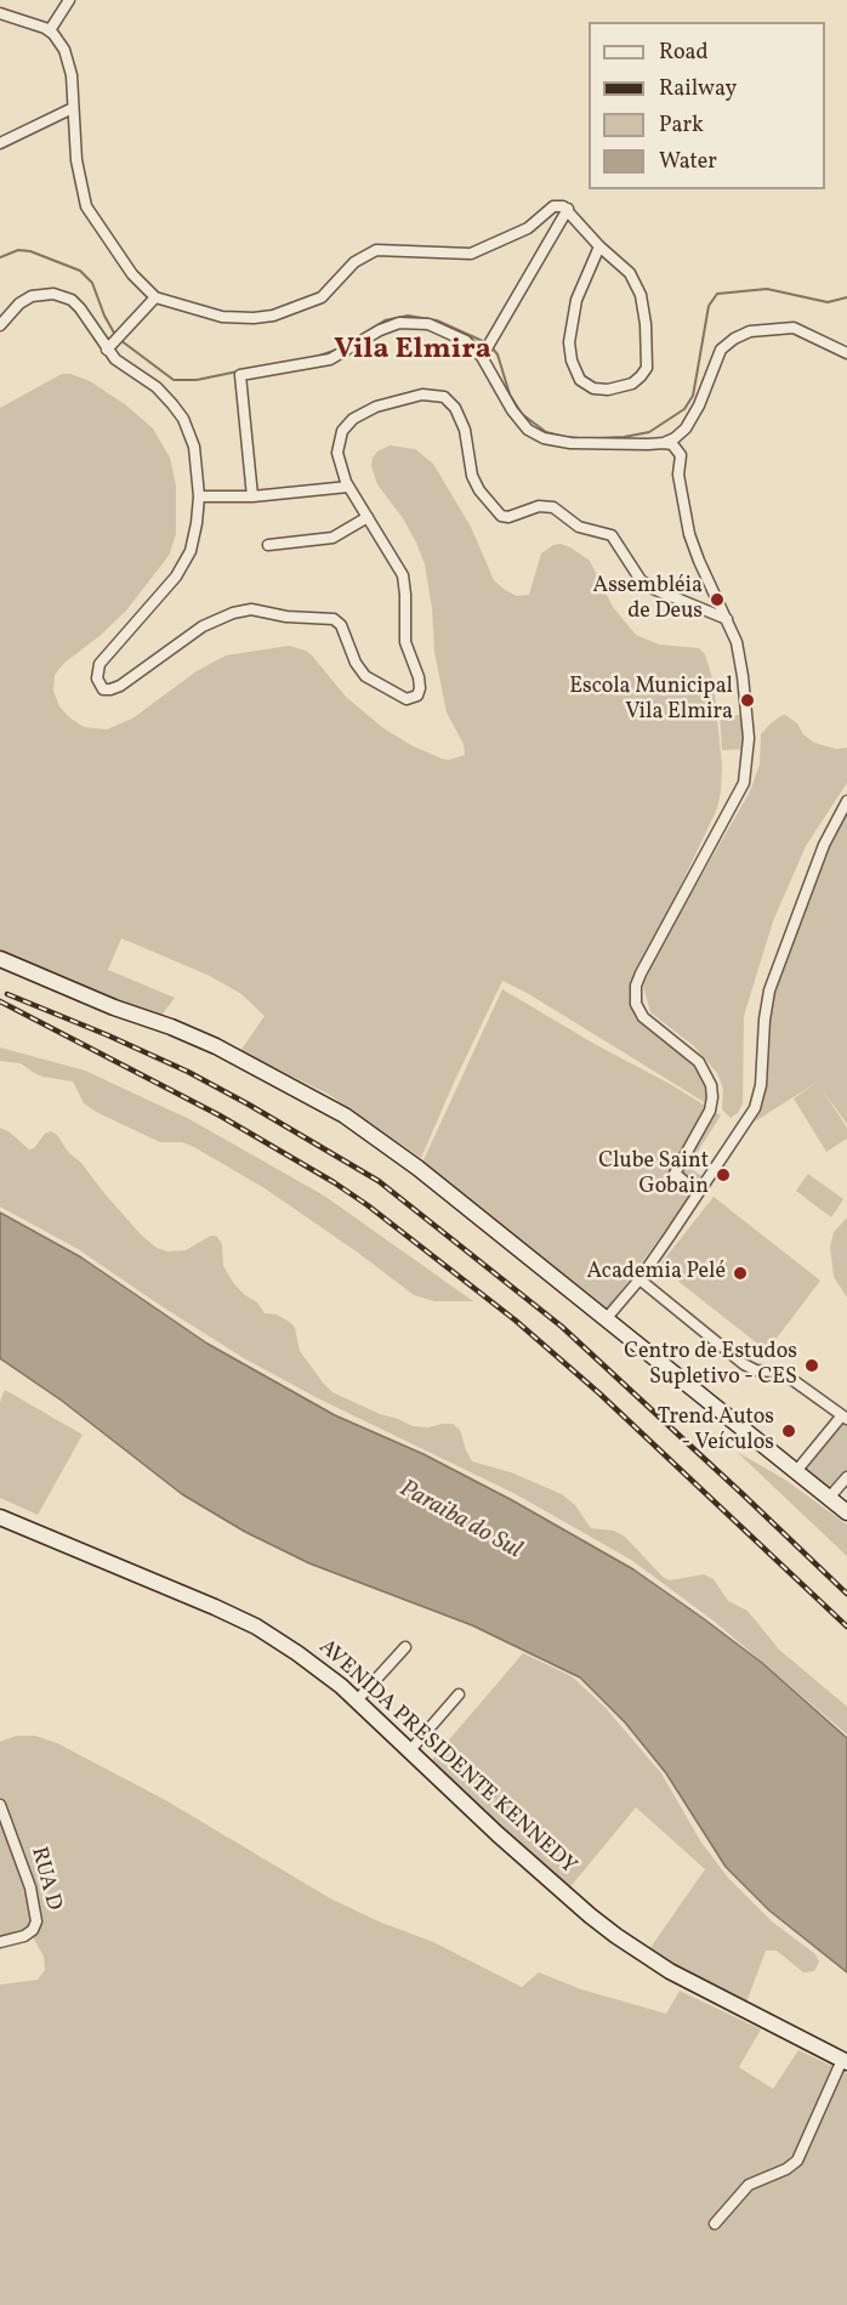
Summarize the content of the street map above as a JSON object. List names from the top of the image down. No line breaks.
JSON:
{"streets":{"main road":["AVENIDA PRESIDENTE KENNEDY"],"street":["RUA D"]},"districts":["Vila Elmira"],"water":["Paraiba do Sul"],"places":["Assembléia de Deus","Escola Municipal Vila Elmira","Clube Saint Gobain","Academia Pelé","Centro de Estudos Supletivo - CES","Trend Autos - Veículos"],"legend":["Road","Railway","Park","Water"]}
